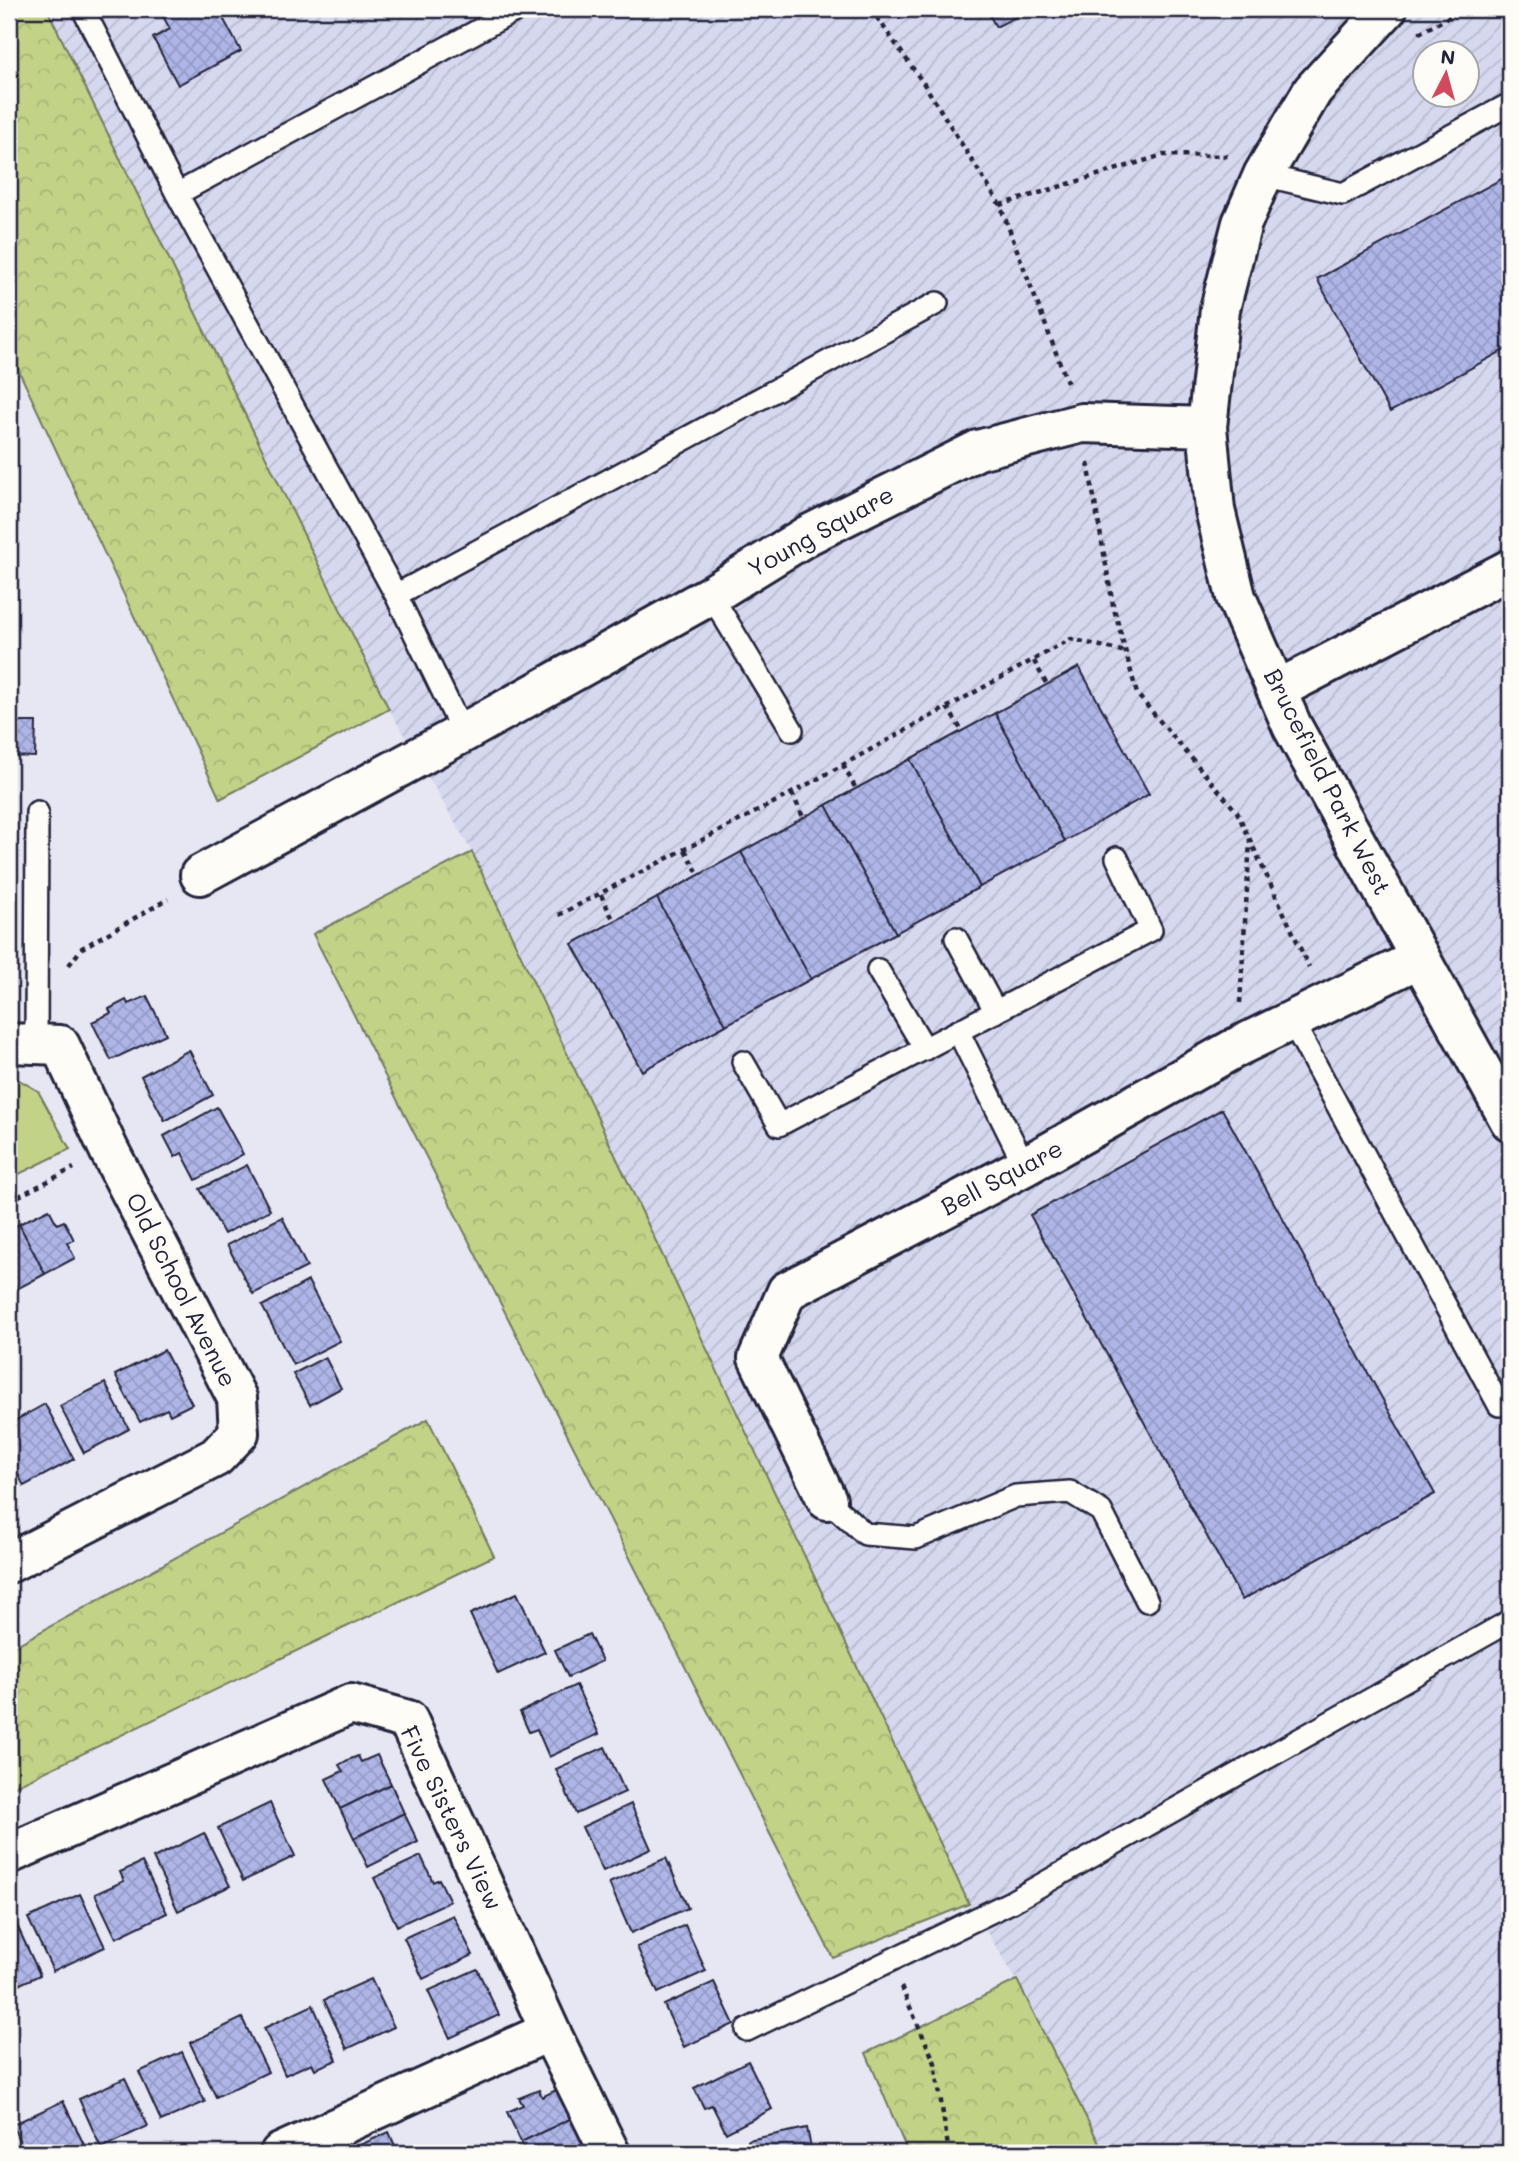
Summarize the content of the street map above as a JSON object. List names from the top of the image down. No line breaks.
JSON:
{"streets":{"street":["Young Square","Brucefield Park West","Bell Square","Old School Avenue","Five Sisters View"]},"crossings":[["Young Square","Brucefield Park West"],["Brucefield Park West","Bell Square"]],"north":"top"}
